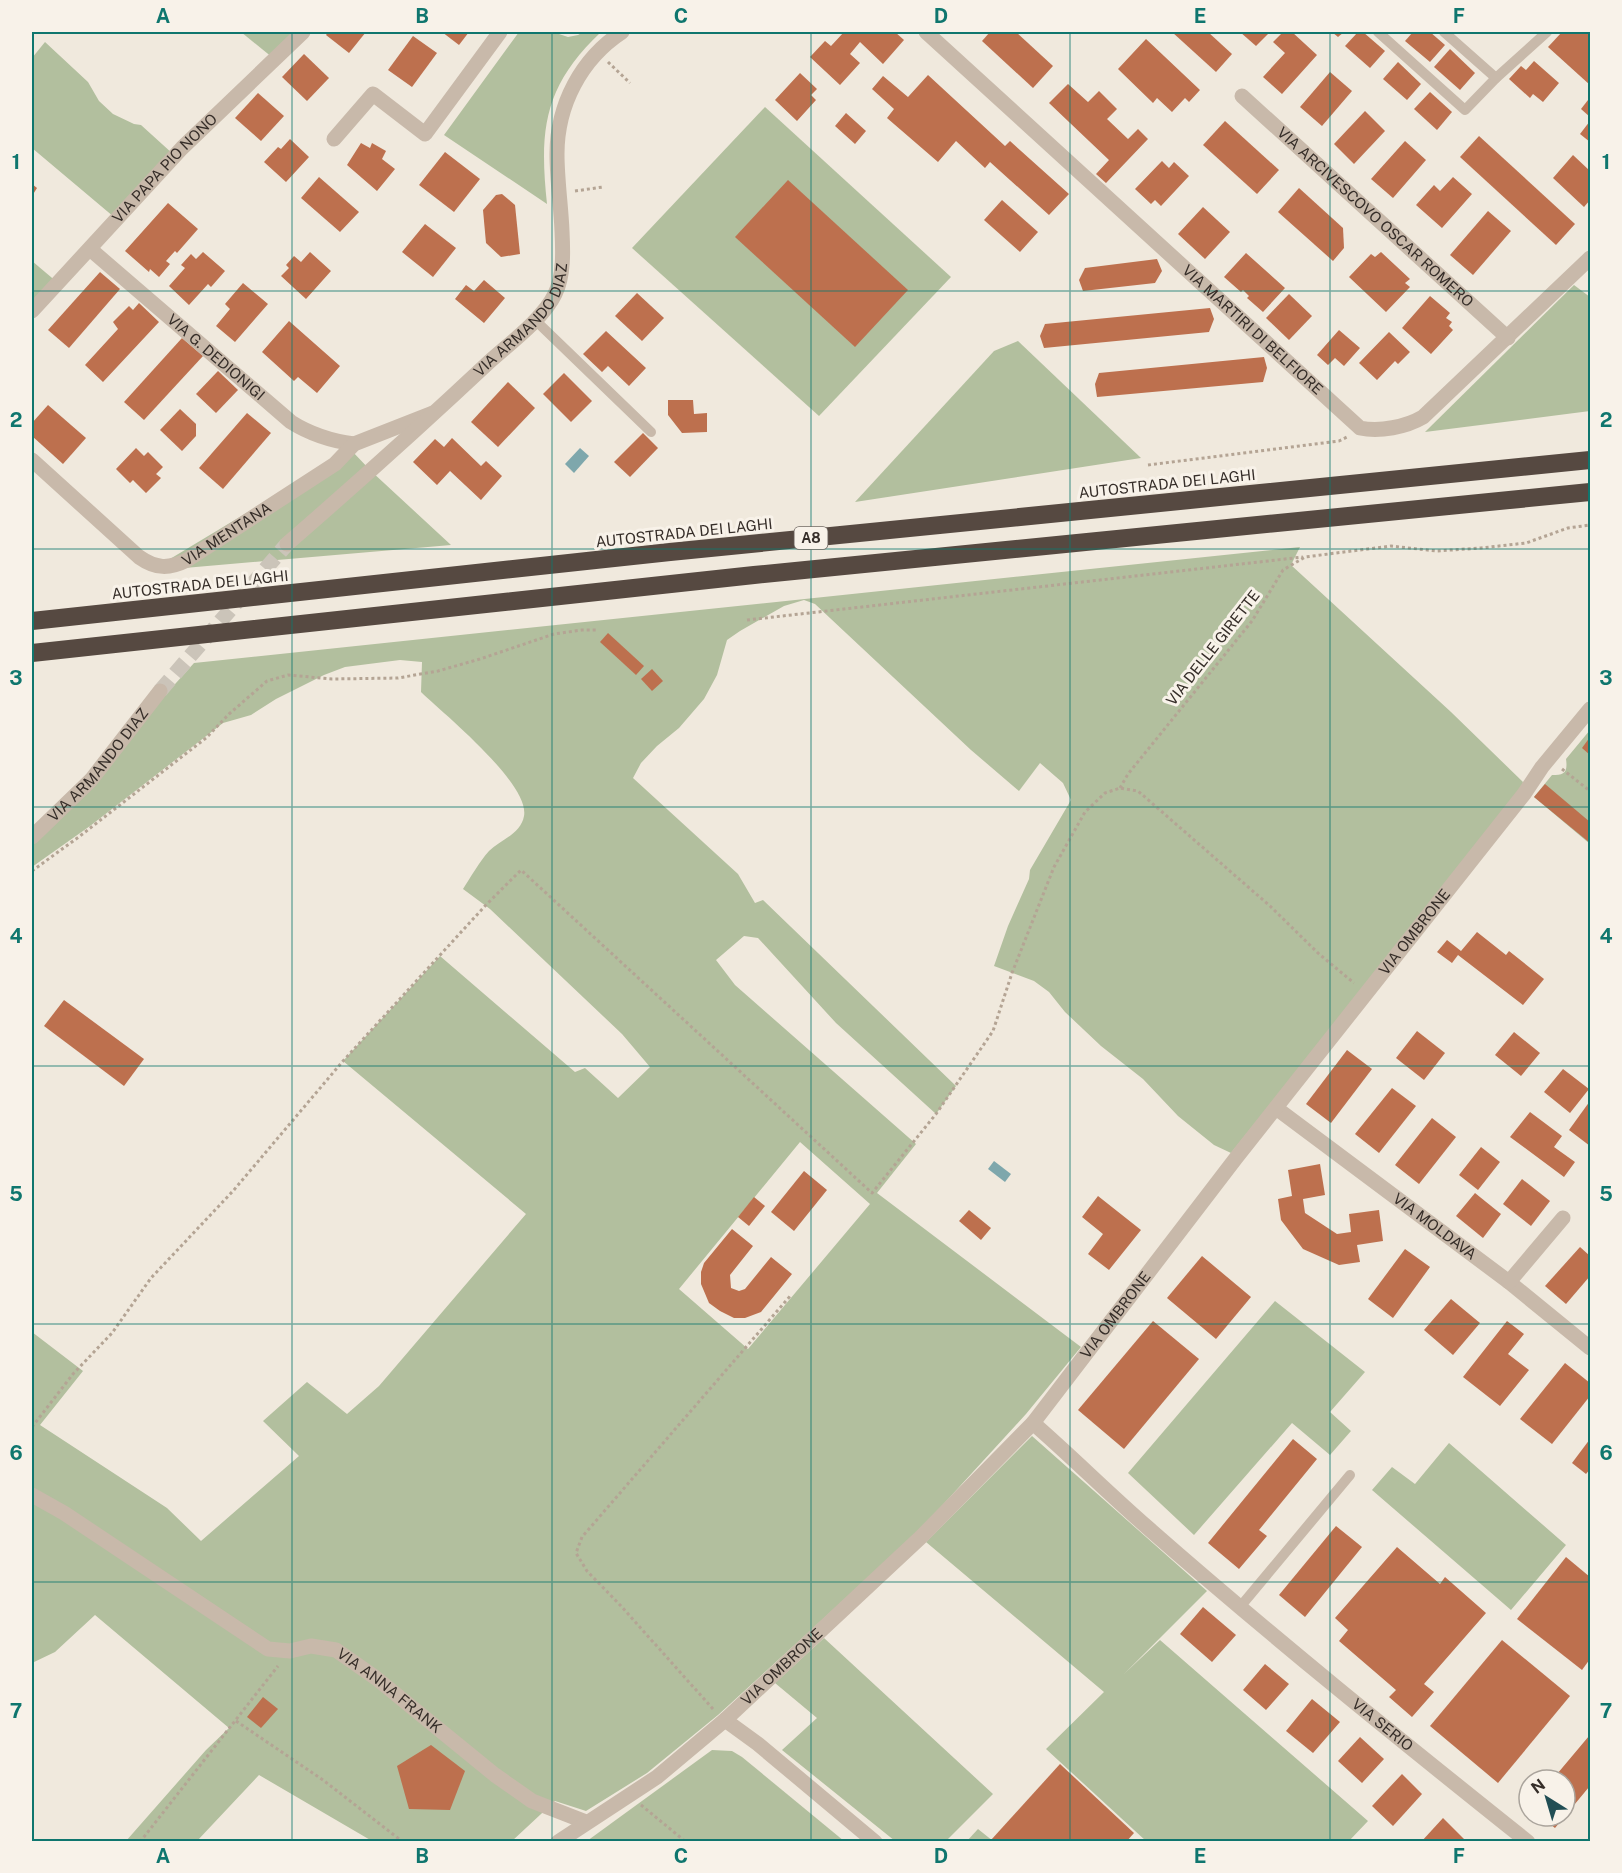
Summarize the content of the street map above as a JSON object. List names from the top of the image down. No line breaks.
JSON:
{"streets":{"highway":["AUTOSTRADA DEI LAGHI","A8"],"street":["VIA PAPA PIO NONO","VIA ARCIVESCOVO OSCAR ROMERO","VIA ARMANDO DIAZ","VIA MARTIRI DI BELFIORE","VIA G. DEDIONIGI","VIA MENTANA","VIA OMBRONE","VIA MOLDAVA","VIA ANNA FRANK","VIA SERIO"],"path":["VIA DELLE GIRETTE"]},"crossings":[["VIA PAPA PIO NONO","VIA G. DEDIONIGI"],["VIA ARMANDO DIAZ","VIA MENTANA"],["VIA G. DEDIONIGI","VIA MENTANA"],["VIA OMBRONE","VIA MOLDAVA"],["VIA OMBRONE","VIA ANNA FRANK"],["VIA OMBRONE","VIA SERIO"]],"north":"top left","grid":{"columns":["A","B","C","D","E","F"],"rows":["1","2","3","4","5","6","7"]}}
